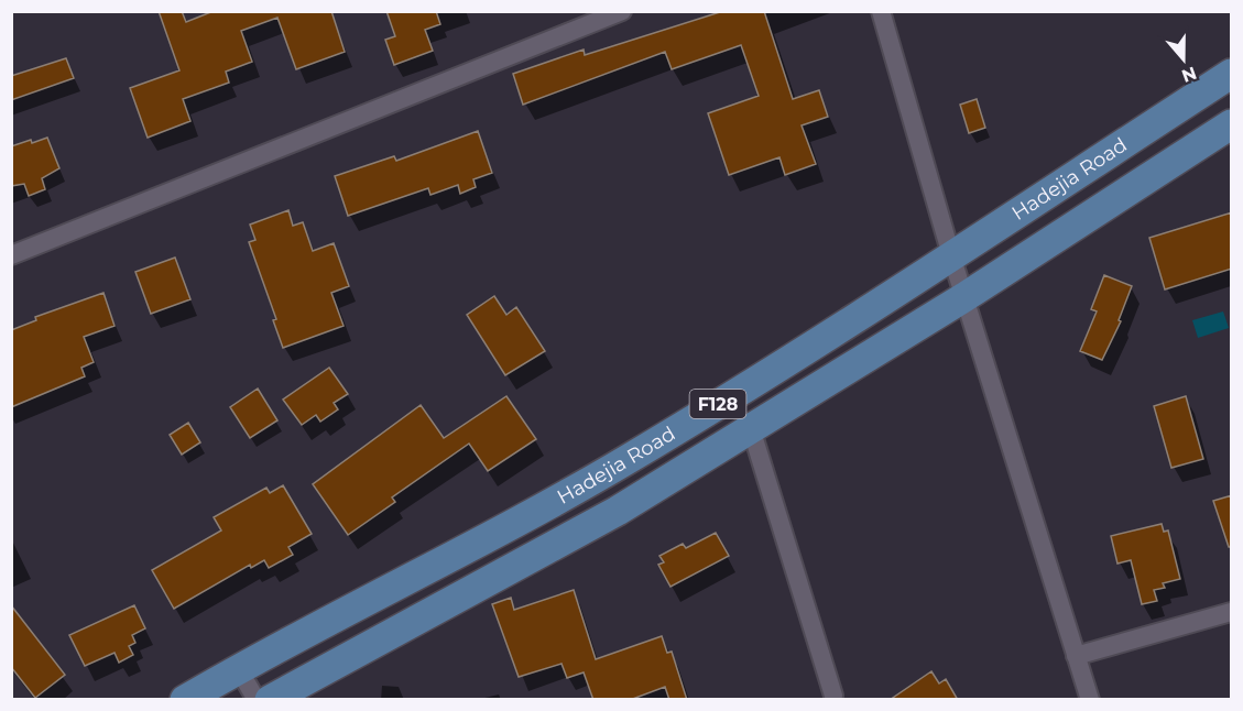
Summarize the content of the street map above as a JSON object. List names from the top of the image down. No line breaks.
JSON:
{"streets":{"main road":["Hadejia Road","F128"]},"north":"bottom"}
